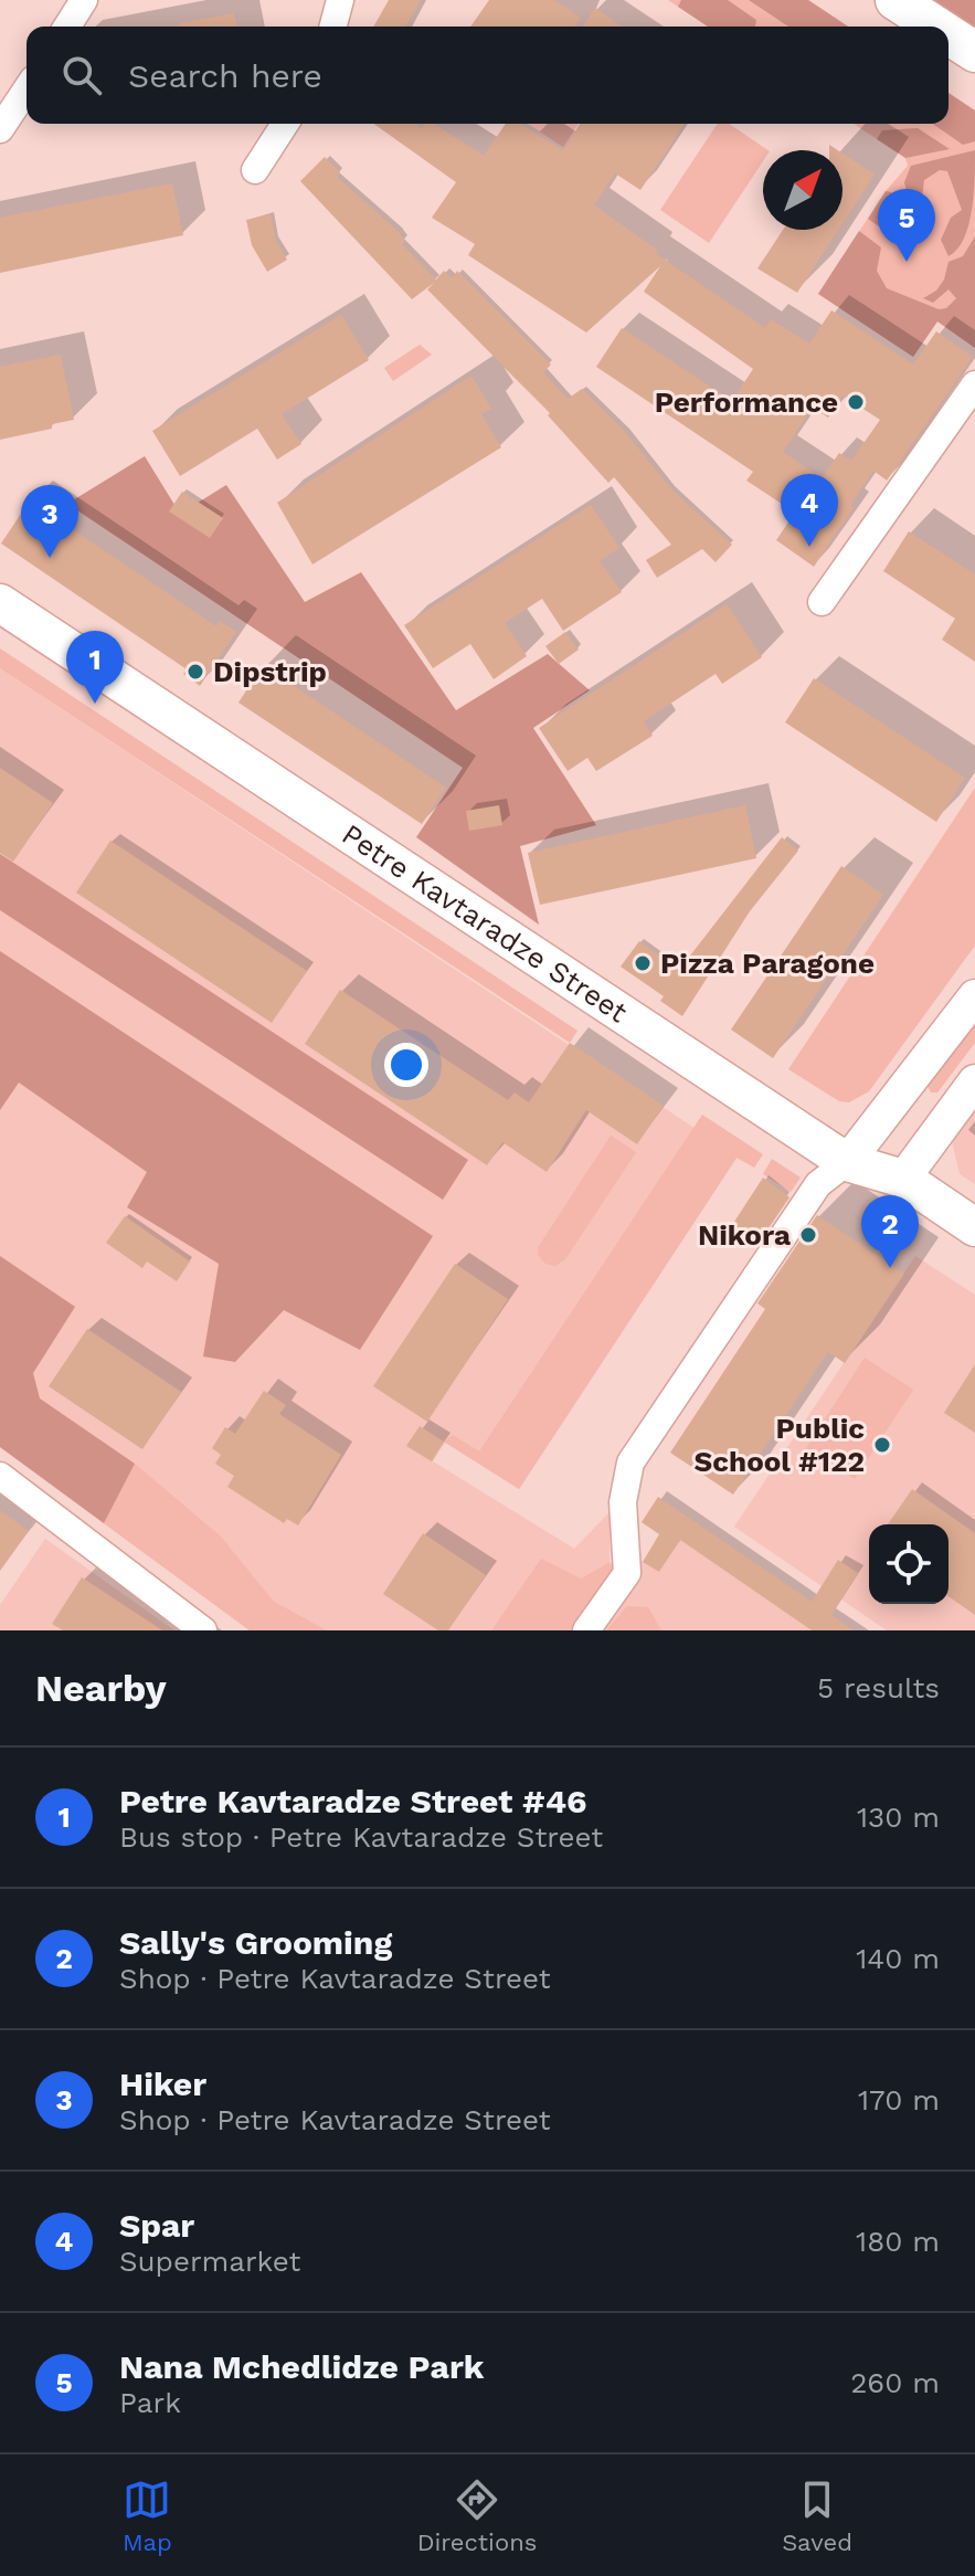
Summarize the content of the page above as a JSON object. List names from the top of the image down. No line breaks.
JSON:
{"streets":{"main road":["Petre Kavtaradze Street"]},"places":["Performance","Dipstrip","Pizza Paragone","Nikora","Public School #122"],"north":"top right","page":{"search":"Search here","pins":["5","4","3","1","2"],"heading":["Nearby","5 results"],"list":[{"mark":"1","name":"Petre Kavtaradze Street #46","note":"Bus stop · Petre Kavtaradze Street","value":"130 m"},{"mark":"2","name":"Sally's Grooming","note":"Shop · Petre Kavtaradze Street","value":"140 m"},{"mark":"3","name":"Hiker","note":"Shop · Petre Kavtaradze Street","value":"170 m"},{"mark":"4","name":"Spar","note":"Supermarket","value":"180 m"},{"mark":"5","name":"Nana Mchedlidze Park","note":"Park","value":"260 m"}],"nav":["Map","Directions","Saved"]}}
